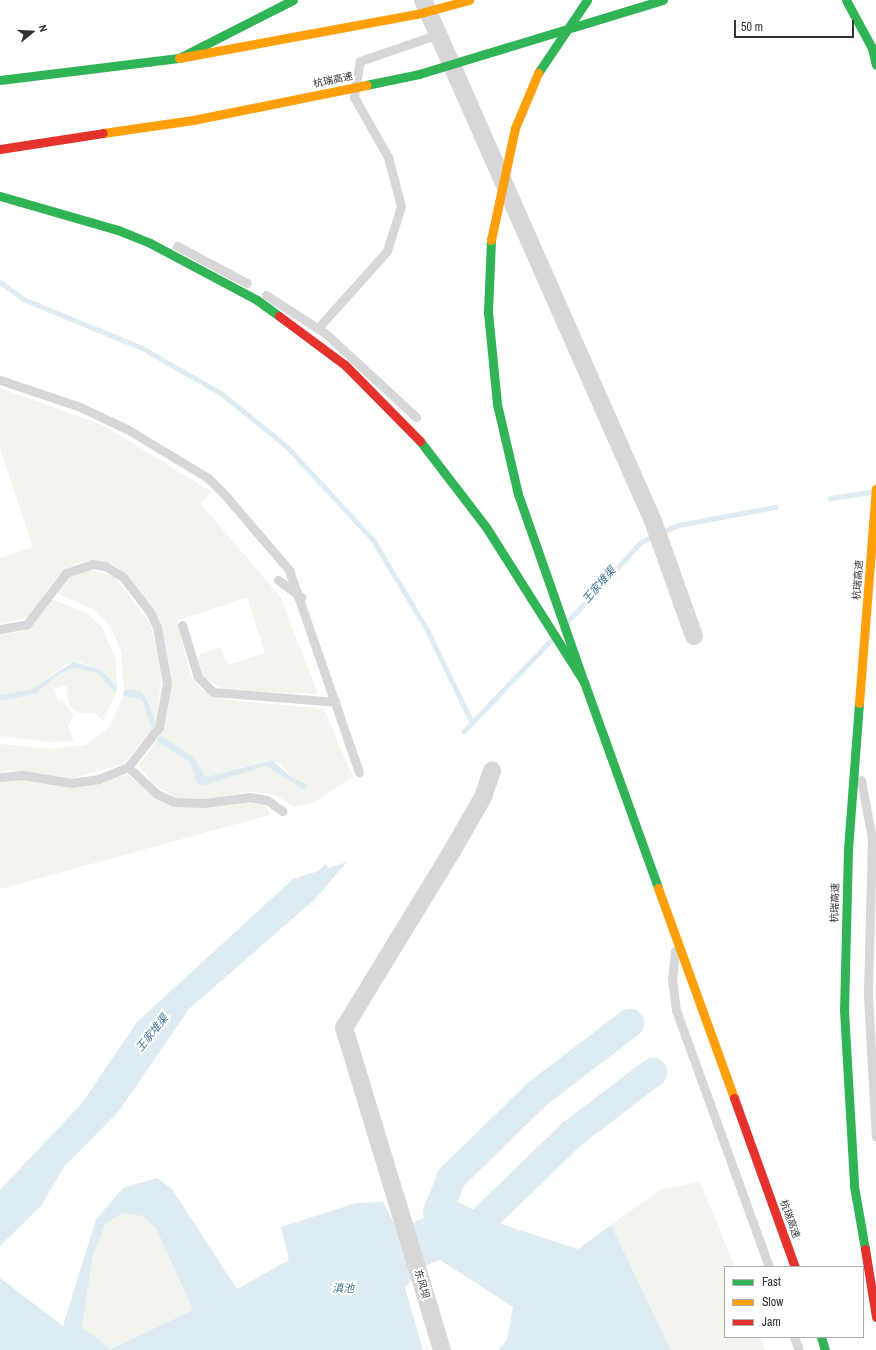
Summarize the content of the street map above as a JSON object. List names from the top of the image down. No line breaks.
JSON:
{"streets":{"highway":["杭瑞高速"],"street":["东风坝"]},"water":["王家堆渠","滇池"],"legend":["Fast","Slow","Jam"],"scale_bar":"50 m","north":"right"}
